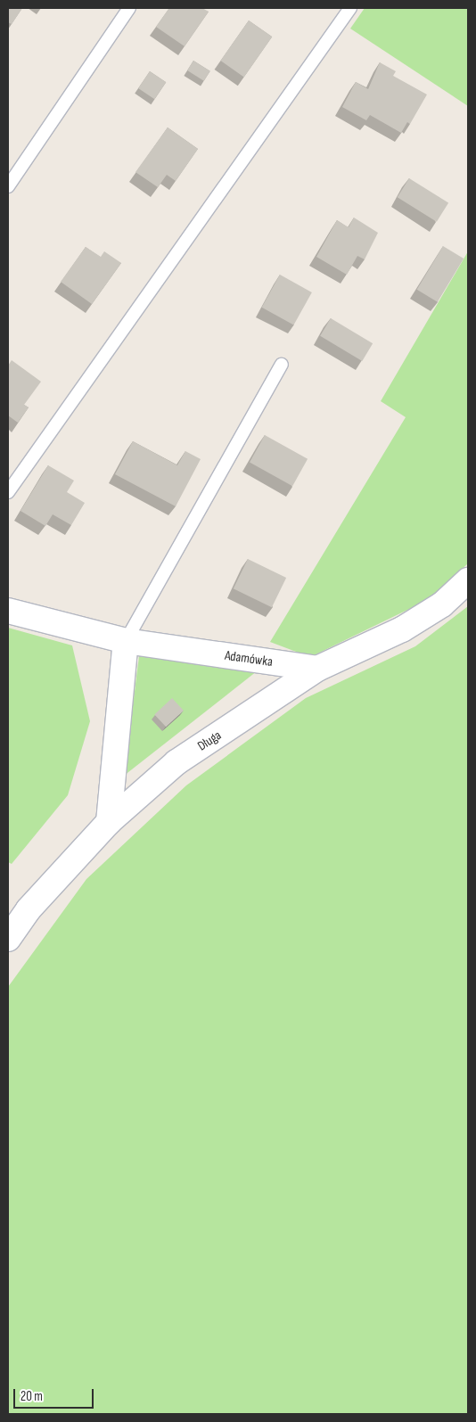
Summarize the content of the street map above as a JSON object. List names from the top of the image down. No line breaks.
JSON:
{"streets":{"street":["Adamówka","Długa"]},"crossings":[["Adamówka","Długa"]],"scale_bar":"20 m"}
